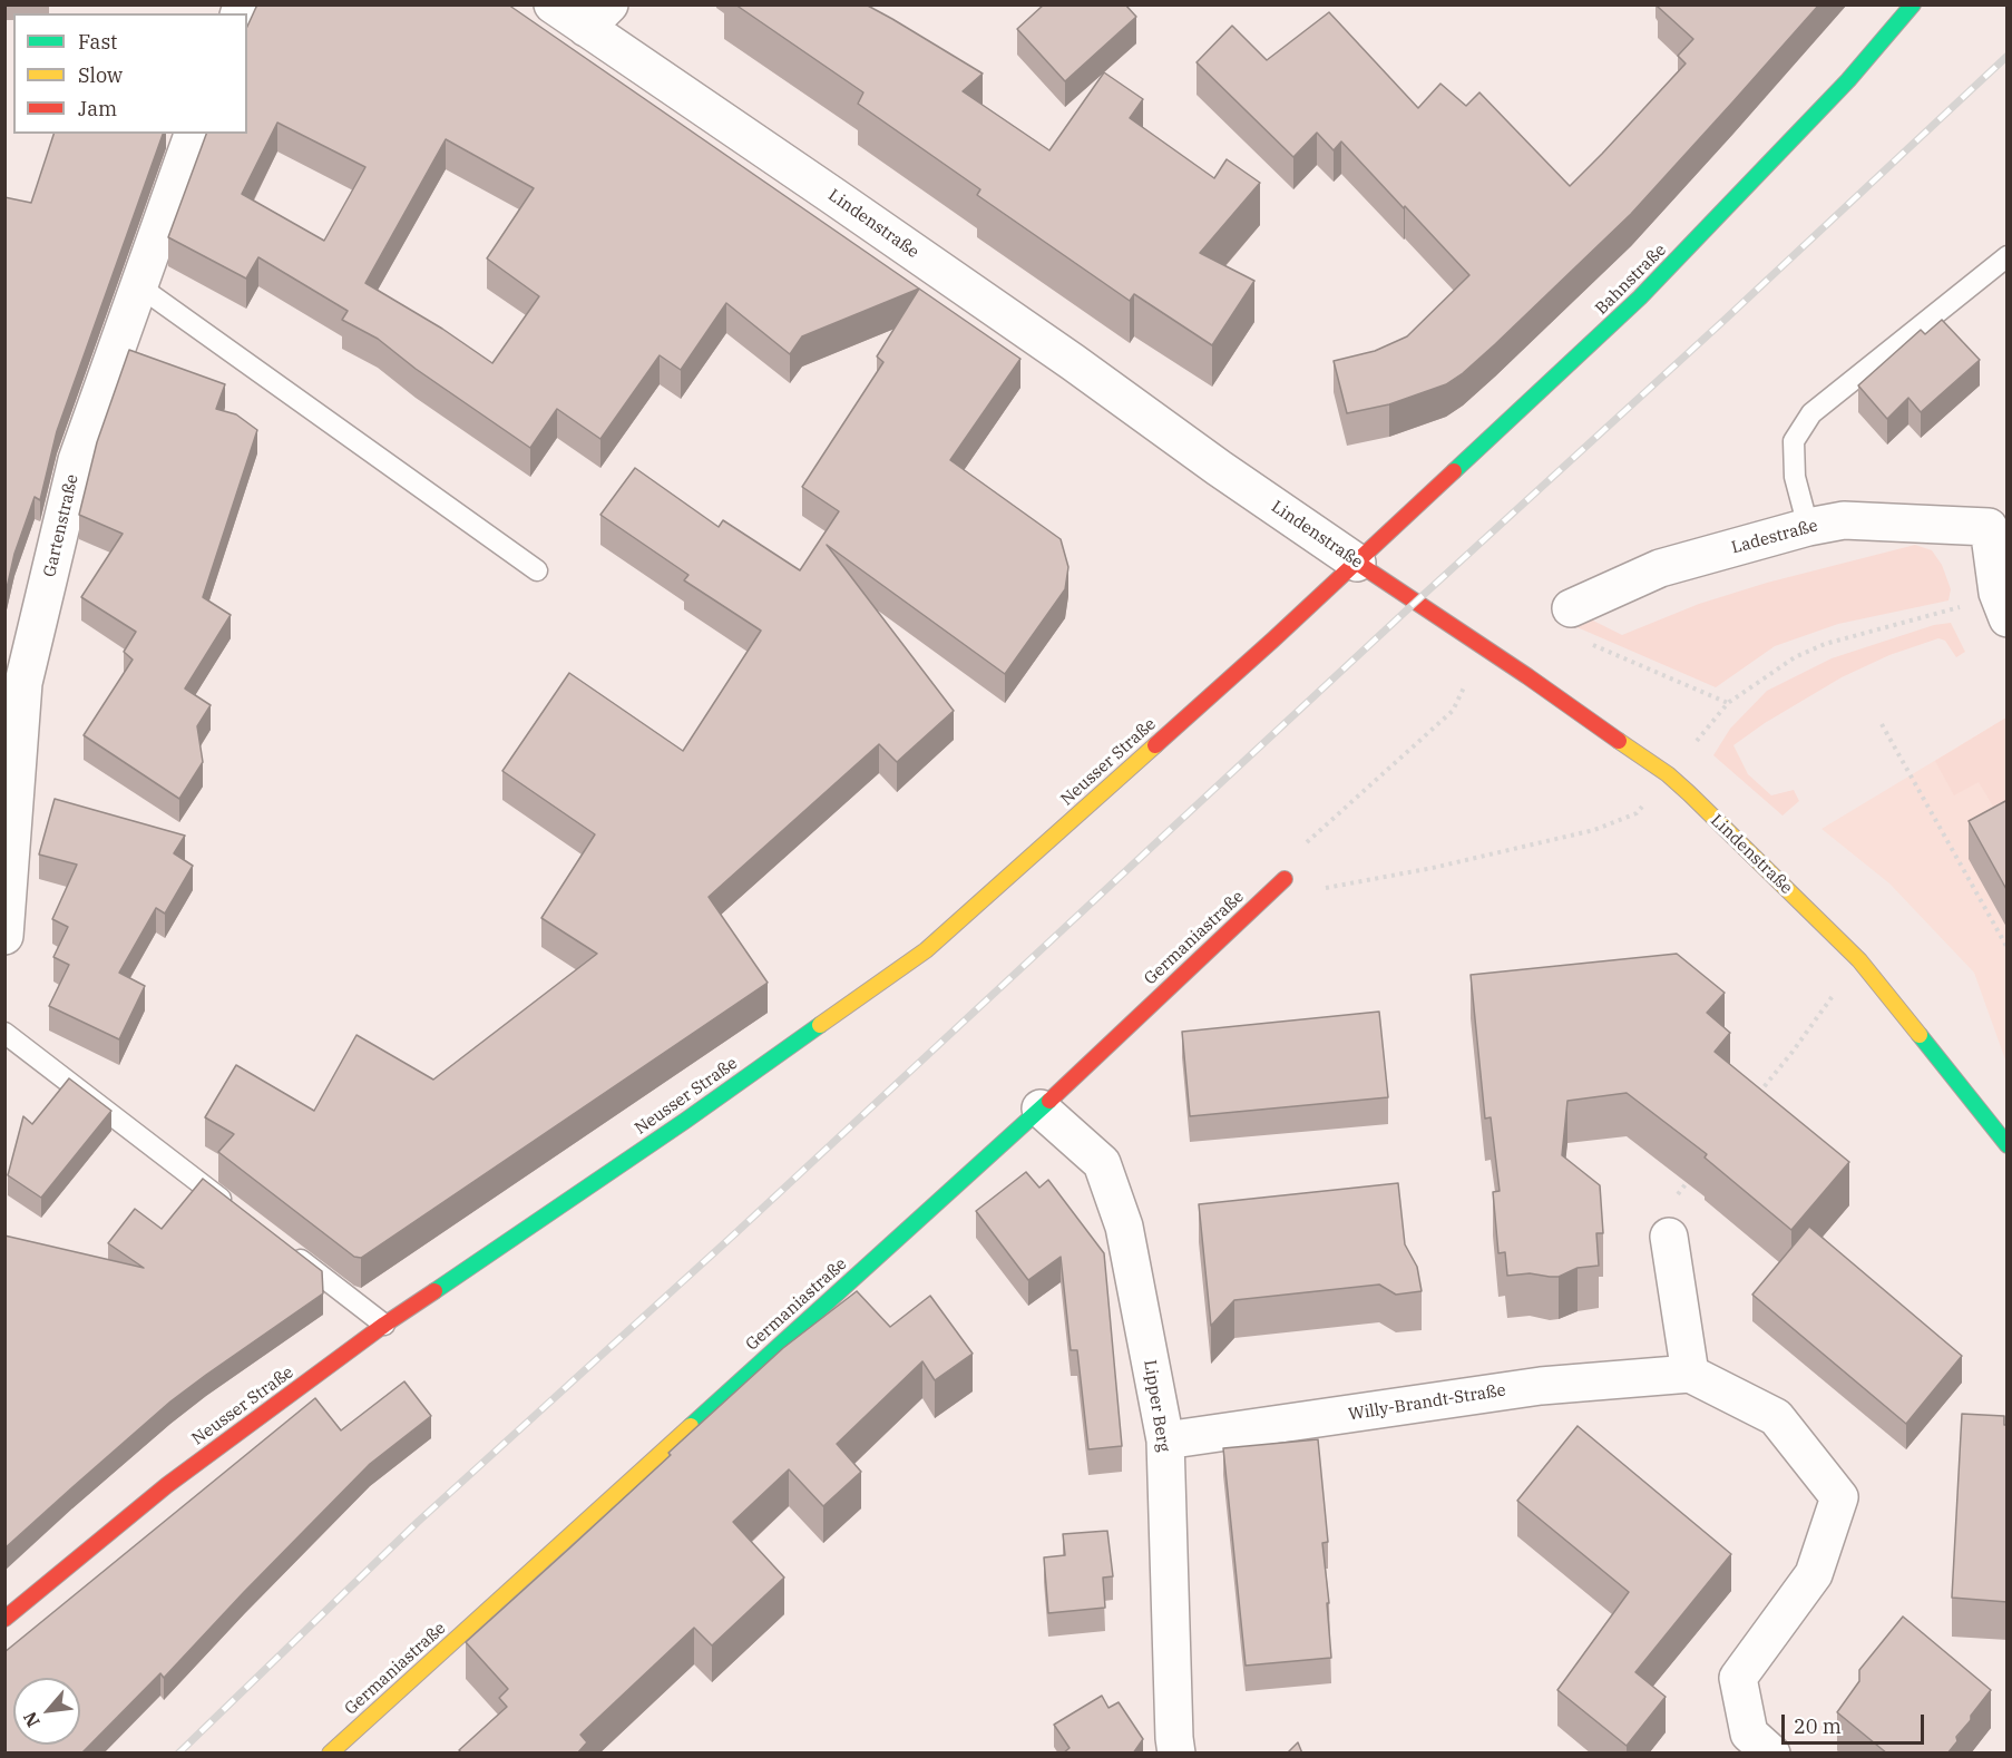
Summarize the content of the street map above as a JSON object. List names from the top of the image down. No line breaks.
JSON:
{"streets":{"street":["Lindenstraße","Bahnstraße","Gartenstraße","Ladestraße","Neusser Straße","Germaniastraße","Willy-Brandt-Straße","Lipper Berg"]},"crossings":[["Lindenstraße","Bahnstraße"],["Lindenstraße","Neusser Straße"],["Bahnstraße","Neusser Straße"],["Germaniastraße","Lipper Berg"],["Willy-Brandt-Straße","Lipper Berg"]],"legend":["Fast","Slow","Jam"],"scale_bar":"20 m","north":"bottom left"}
